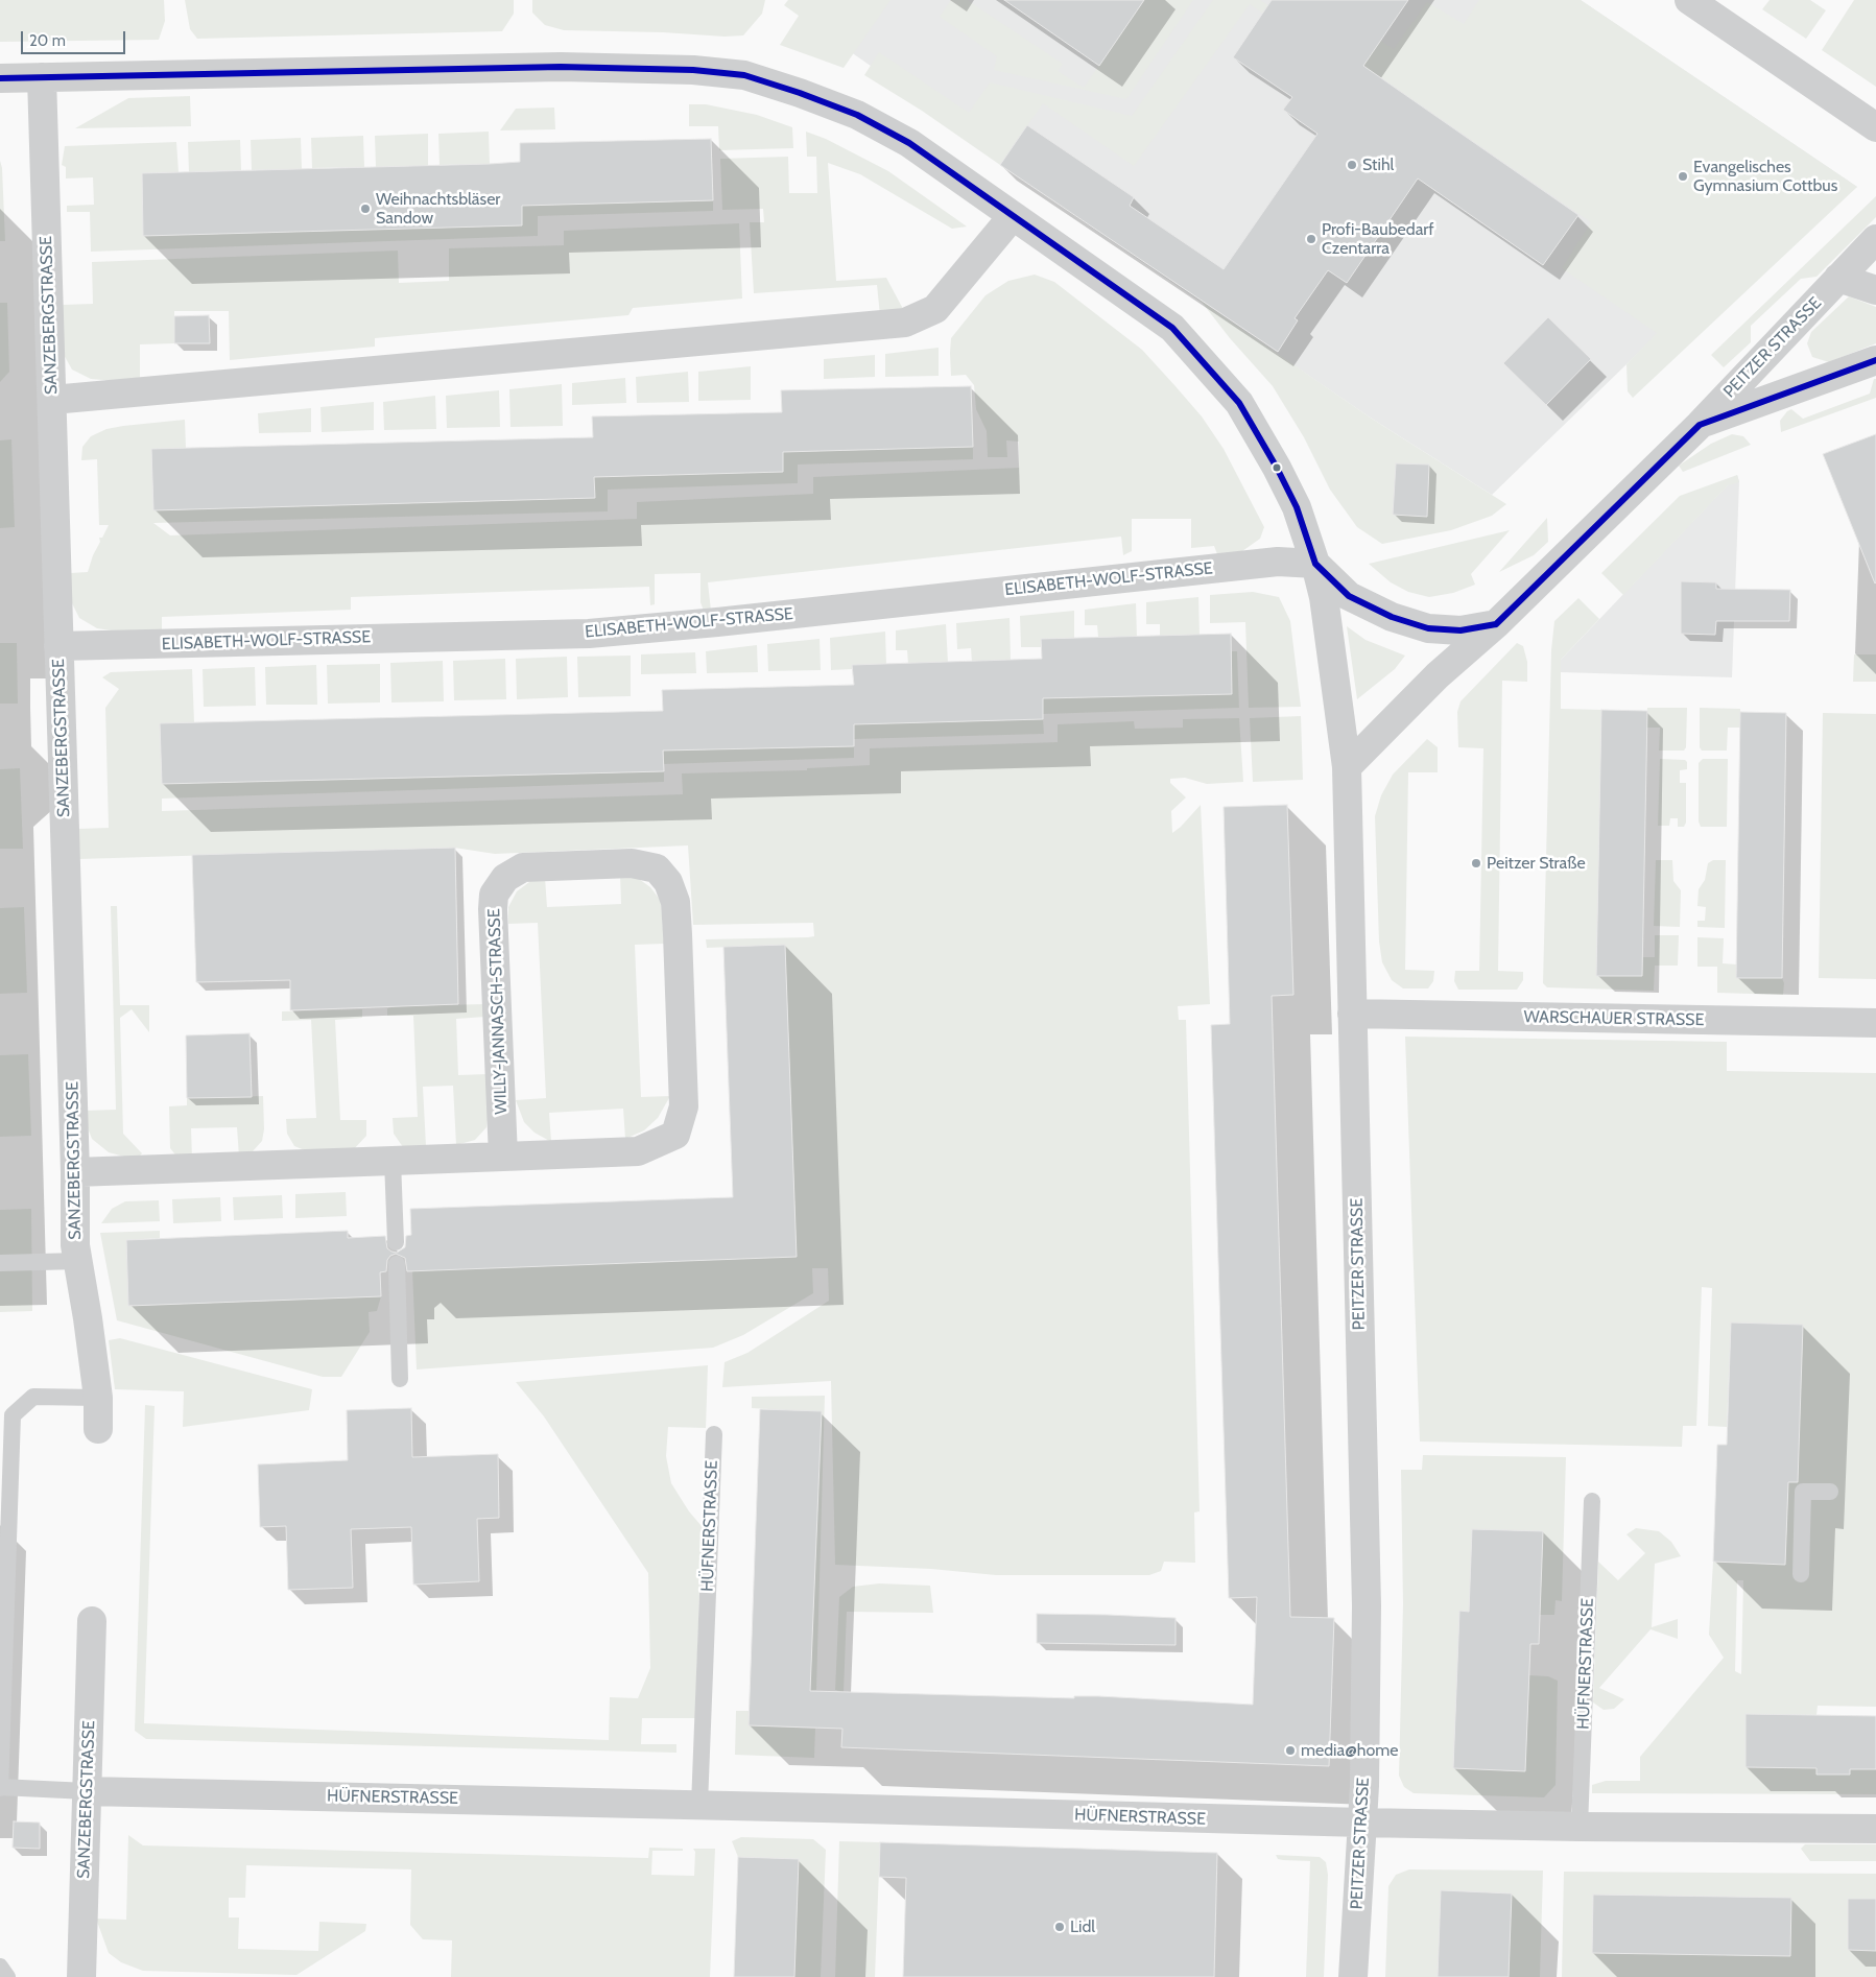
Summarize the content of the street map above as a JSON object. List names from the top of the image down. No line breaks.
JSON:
{"streets":{"street":["SANZEBERGSTRASSE","PEITZER STRASSE","ELISABETH-WOLF-STRASSE","WILLY-JANNASCH-STRASSE","WARSCHAUER STRASSE","HÜFNERSTRASSE"]},"crossings":[["SANZEBERGSTRASSE","ELISABETH-WOLF-STRASSE"],["SANZEBERGSTRASSE","WILLY-JANNASCH-STRASSE"],["SANZEBERGSTRASSE","HÜFNERSTRASSE"],["PEITZER STRASSE","WARSCHAUER STRASSE"],["PEITZER STRASSE","HÜFNERSTRASSE"]],"places":["Stihl","Evangelisches Gymnasium Cottbus","Weihnachtsbläser Sandow","Profi-Baubedarf Czentarra","Peitzer Straße","media@home","Lidl"],"scale_bar":"20 m"}
